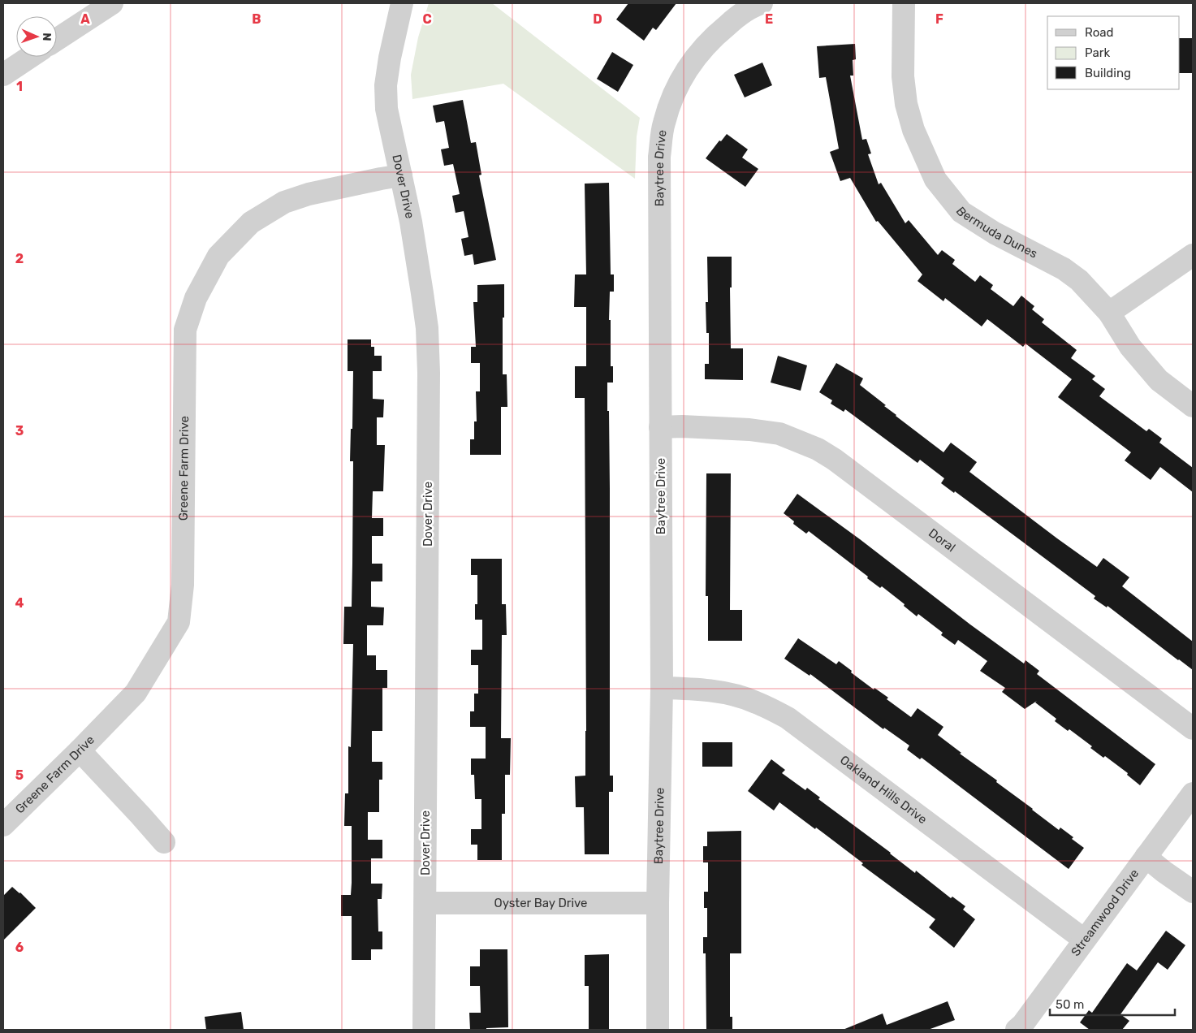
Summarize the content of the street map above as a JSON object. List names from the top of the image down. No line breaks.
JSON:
{"streets":{"street":["Baytree Drive","Dover Drive","Bermuda Dunes","Greene Farm Drive","Doral","Oakland Hills Drive","Oyster Bay Drive","Streamwood Drive"]},"crossings":[["Baytree Drive","Doral"],["Baytree Drive","Oakland Hills Drive"],["Baytree Drive","Oyster Bay Drive"],["Dover Drive","Greene Farm Drive"],["Dover Drive","Oyster Bay Drive"],["Oakland Hills Drive","Streamwood Drive"]],"legend":["Road","Park","Building"],"scale_bar":"50 m","north":"right","grid":{"columns":["A","B","C","D","E","F"],"rows":["1","2","3","4","5","6"]}}
